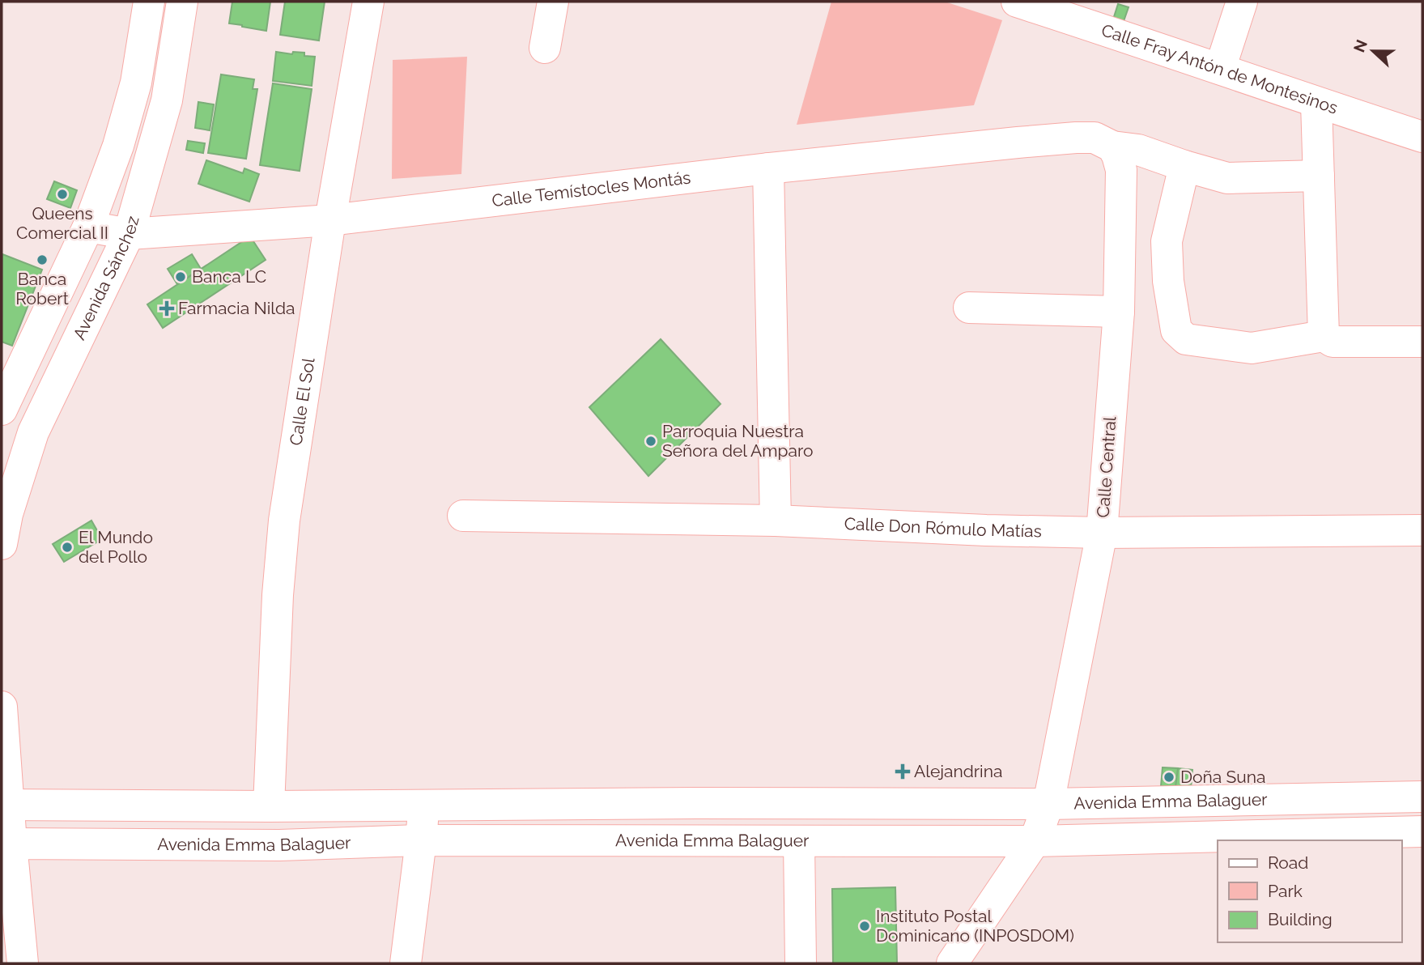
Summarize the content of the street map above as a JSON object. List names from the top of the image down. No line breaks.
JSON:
{"streets":{"street":["Calle Fray Antón de Montesinos","Calle Temístocles Montás","Avenida Sánchez","Calle El Sol","Calle Central","Calle Don Rómulo Matías","Avenida Emma Balaguer"]},"crossings":[["Calle Temístocles Montás","Avenida Sánchez"],["Calle Temístocles Montás","Calle El Sol"],["Calle Temístocles Montás","Calle Central"],["Calle El Sol","Avenida Emma Balaguer"],["Calle Central","Calle Don Rómulo Matías"],["Calle Central","Avenida Emma Balaguer"]],"places":{"other":["Queens Comercial II","Banca Robert","Banca LC","Parroquia Nuestra Señora del Amparo","El Mundo del Pollo","Doña Suna","Instituto Postal Dominicano (INPOSDOM)"],"health":["Farmacia Nilda","Alejandrina"]},"legend":["Road","Park","Building"],"north":"left"}
